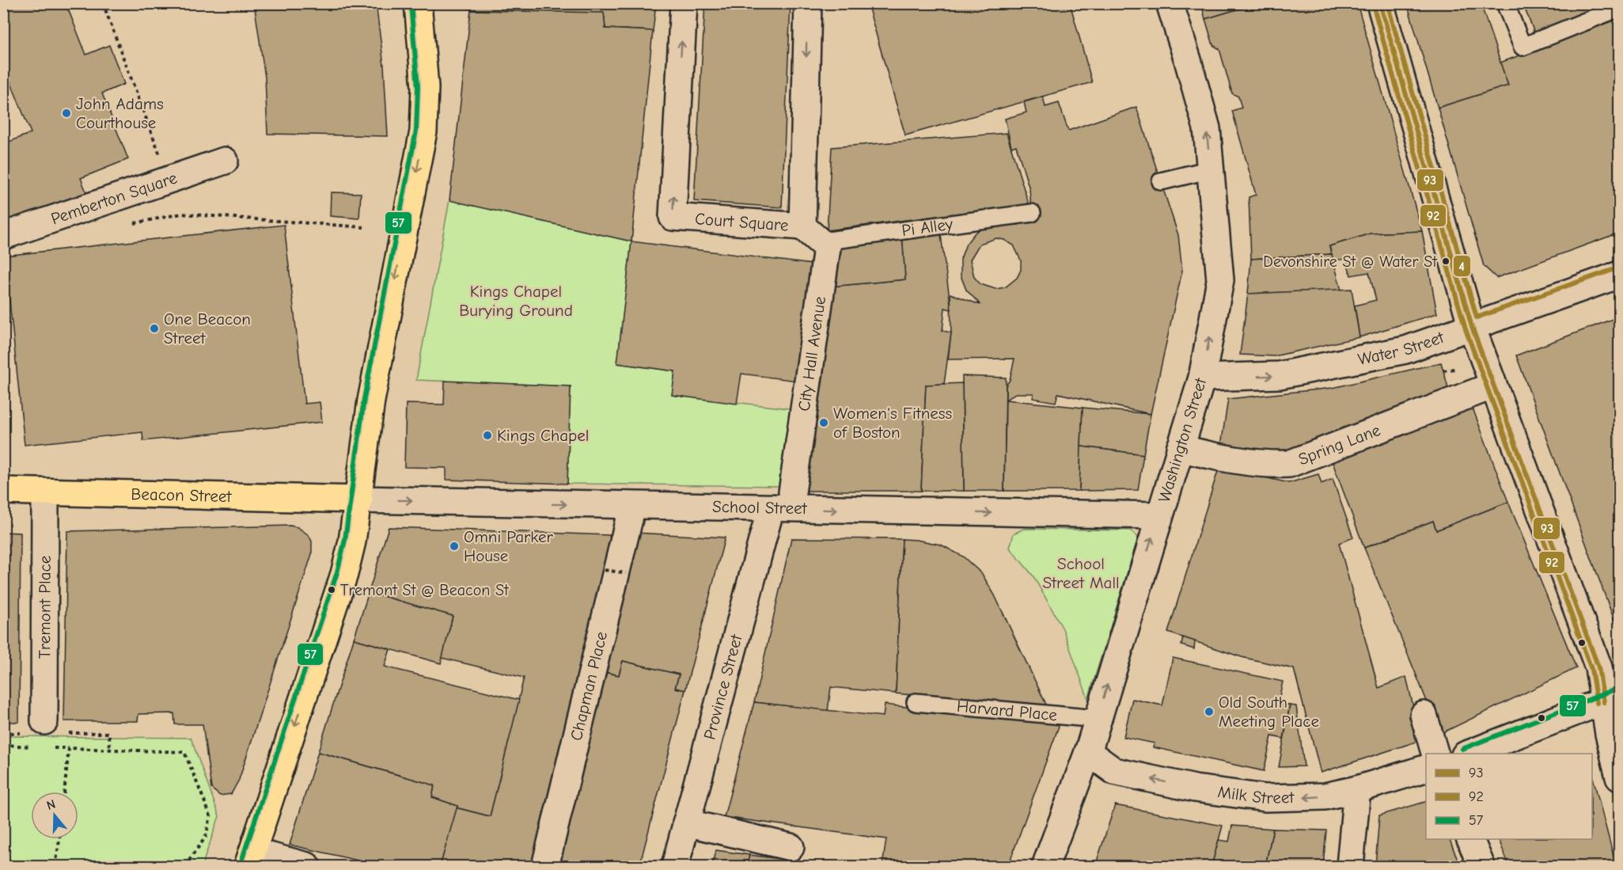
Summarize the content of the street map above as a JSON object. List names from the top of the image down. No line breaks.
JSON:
{"streets":{"main road":["Pemberton Square","Court Square","Water Street","City Hall Avenue","Washington Street","Spring Lane","Beacon Street","School Street","Tremont Place","Chapman Place","Province Street","Milk Street"],"lane":["Pi Alley","Harvard Place"]},"crossings":[["Court Square","Pi Alley"],["Court Square","City Hall Avenue"],["Pi Alley","City Hall Avenue"],["Water Street","Washington Street"],["Washington Street","Spring Lane"],["Washington Street","School Street"],["Washington Street","Harvard Place"],["Washington Street","Milk Street"],["Beacon Street","School Street"],["Beacon Street","Tremont Place"],["School Street","Chapman Place"],["School Street","Province Street"]],"one_way":["Water Street","School Street","Milk Street"],"parks":["Kings Chapel Burying Ground","School Street Mall"],"places":["John Adams Courthouse","Devonshire St @ Water St","One Beacon Street","Women's Fitness of Boston","Kings Chapel","Omni Parker House","Tremont St @ Beacon St","Old South Meeting Place"],"lines":["transit line 93","transit line 4","transit line 57","transit line 92"],"legend":["93","92","57"],"north":"top"}
